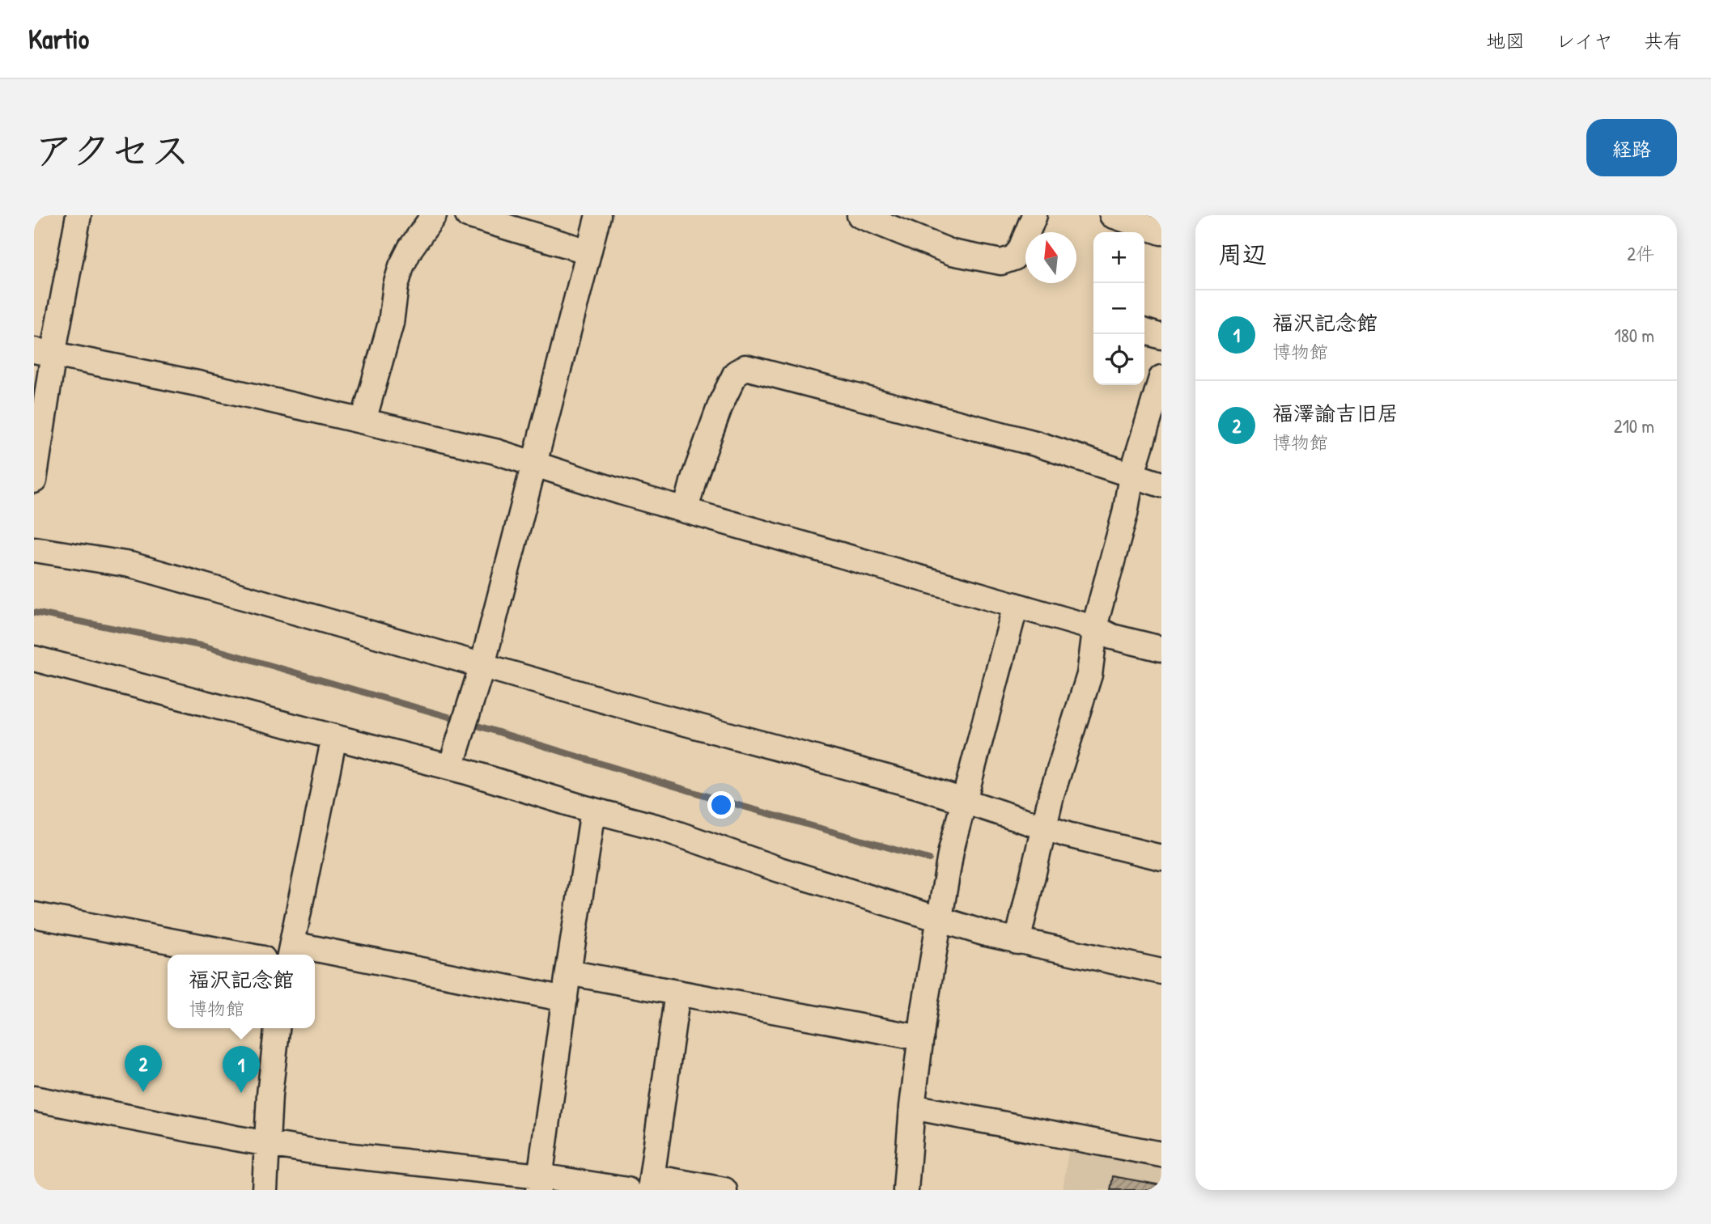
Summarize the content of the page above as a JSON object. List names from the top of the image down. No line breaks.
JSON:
{"north":"top","page":{"header":"Kartio","nav":["地図","レイヤ","共有"],"title":"アクセス","buttons":"経路","heading":["周辺","2件"],"map_buttons":["+","−"],"list":[{"mark":"1","name":"福沢記念館","note":"博物館","value":"180 m"},{"mark":"2","name":"福澤諭吉旧居","note":"博物館","value":"210 m"}],"popup":["福沢記念館","博物館"],"pins":["2","1"]}}
